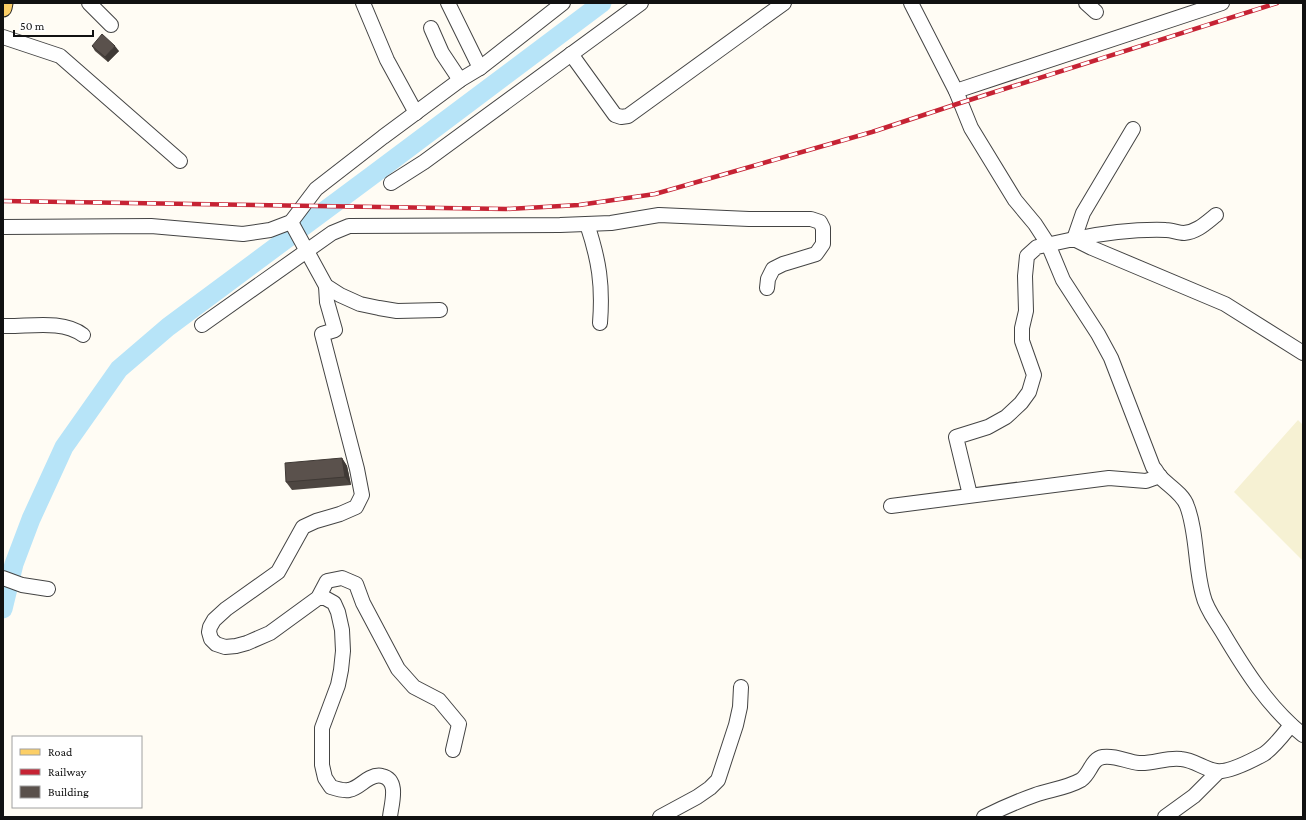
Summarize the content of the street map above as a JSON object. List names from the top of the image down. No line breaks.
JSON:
{"legend":["Road","Railway","Building"],"scale_bar":"50 m"}
